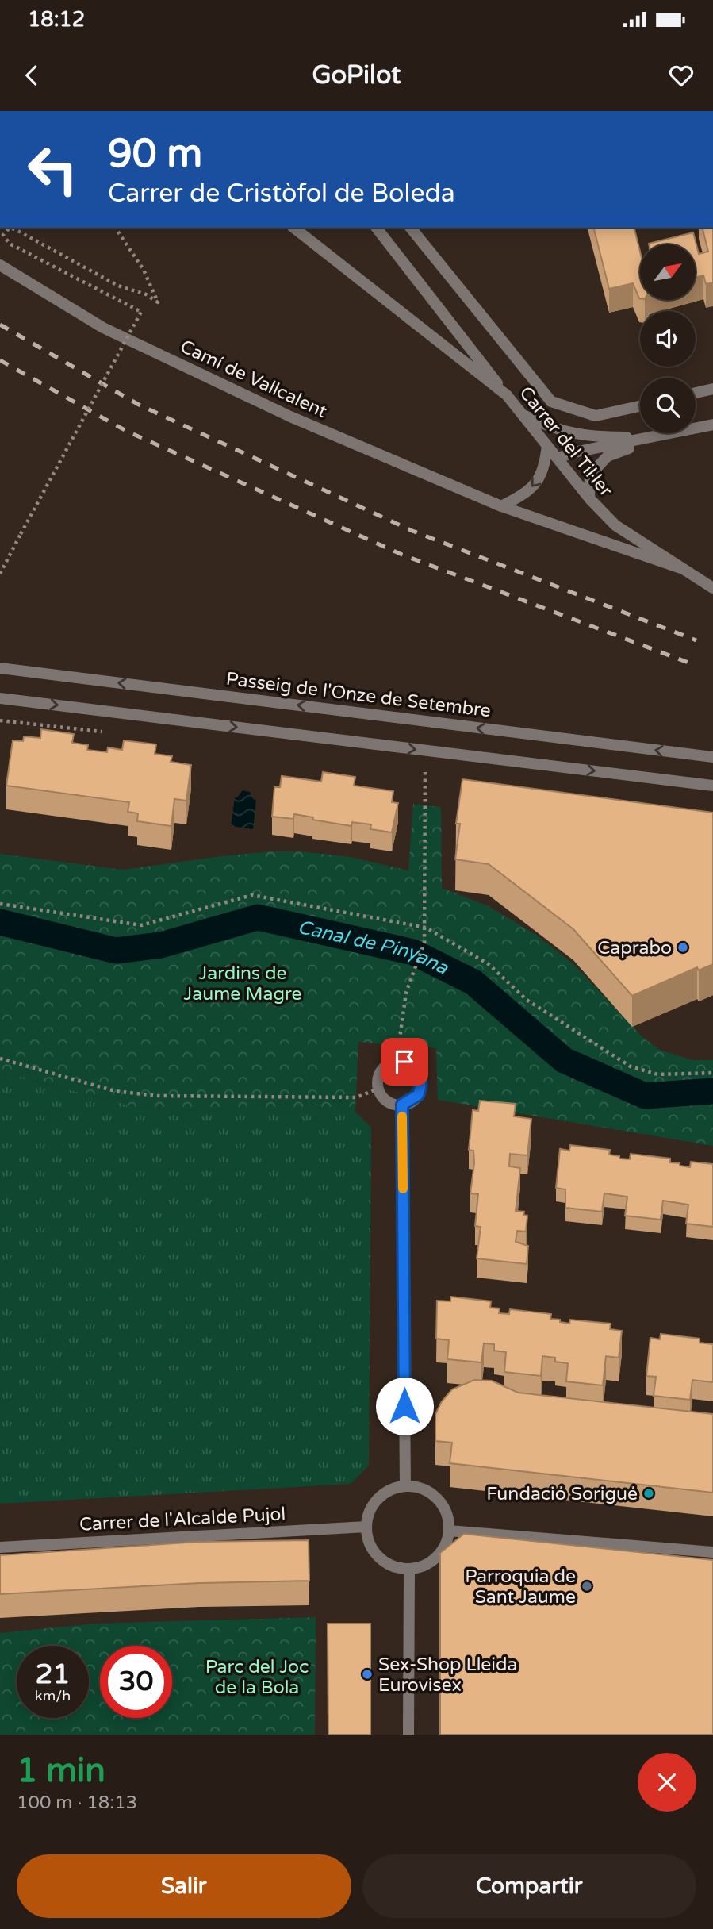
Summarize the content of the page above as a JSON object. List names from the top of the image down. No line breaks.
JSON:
{"streets":{"street":["Camí de Vallcalent","Carrer del Til·ler","Passeig de l'Onze de Setembre","Carrer de l'Alcalde Pujol"]},"crossings":[["Camí de Vallcalent","Carrer del Til·ler"]],"water":["Canal de Pinyana"],"parks":["Jardins de Jaume Magre","Parc del Joc de la Bola"],"places":["Caprabo","Fundació Sorigué","Parroquia de Sant Jaume","Sex-Shop Lleida Eurovisex"],"north":"top right","page":{"status":"18:12","header":"GoPilot","turn":["90 m","Carrer de Cristòfol de Boleda"],"speed":"21 km/h","limit":"30","heading":["1 min","100 m · 18:13"],"buttons":["Salir","Compartir"]}}
